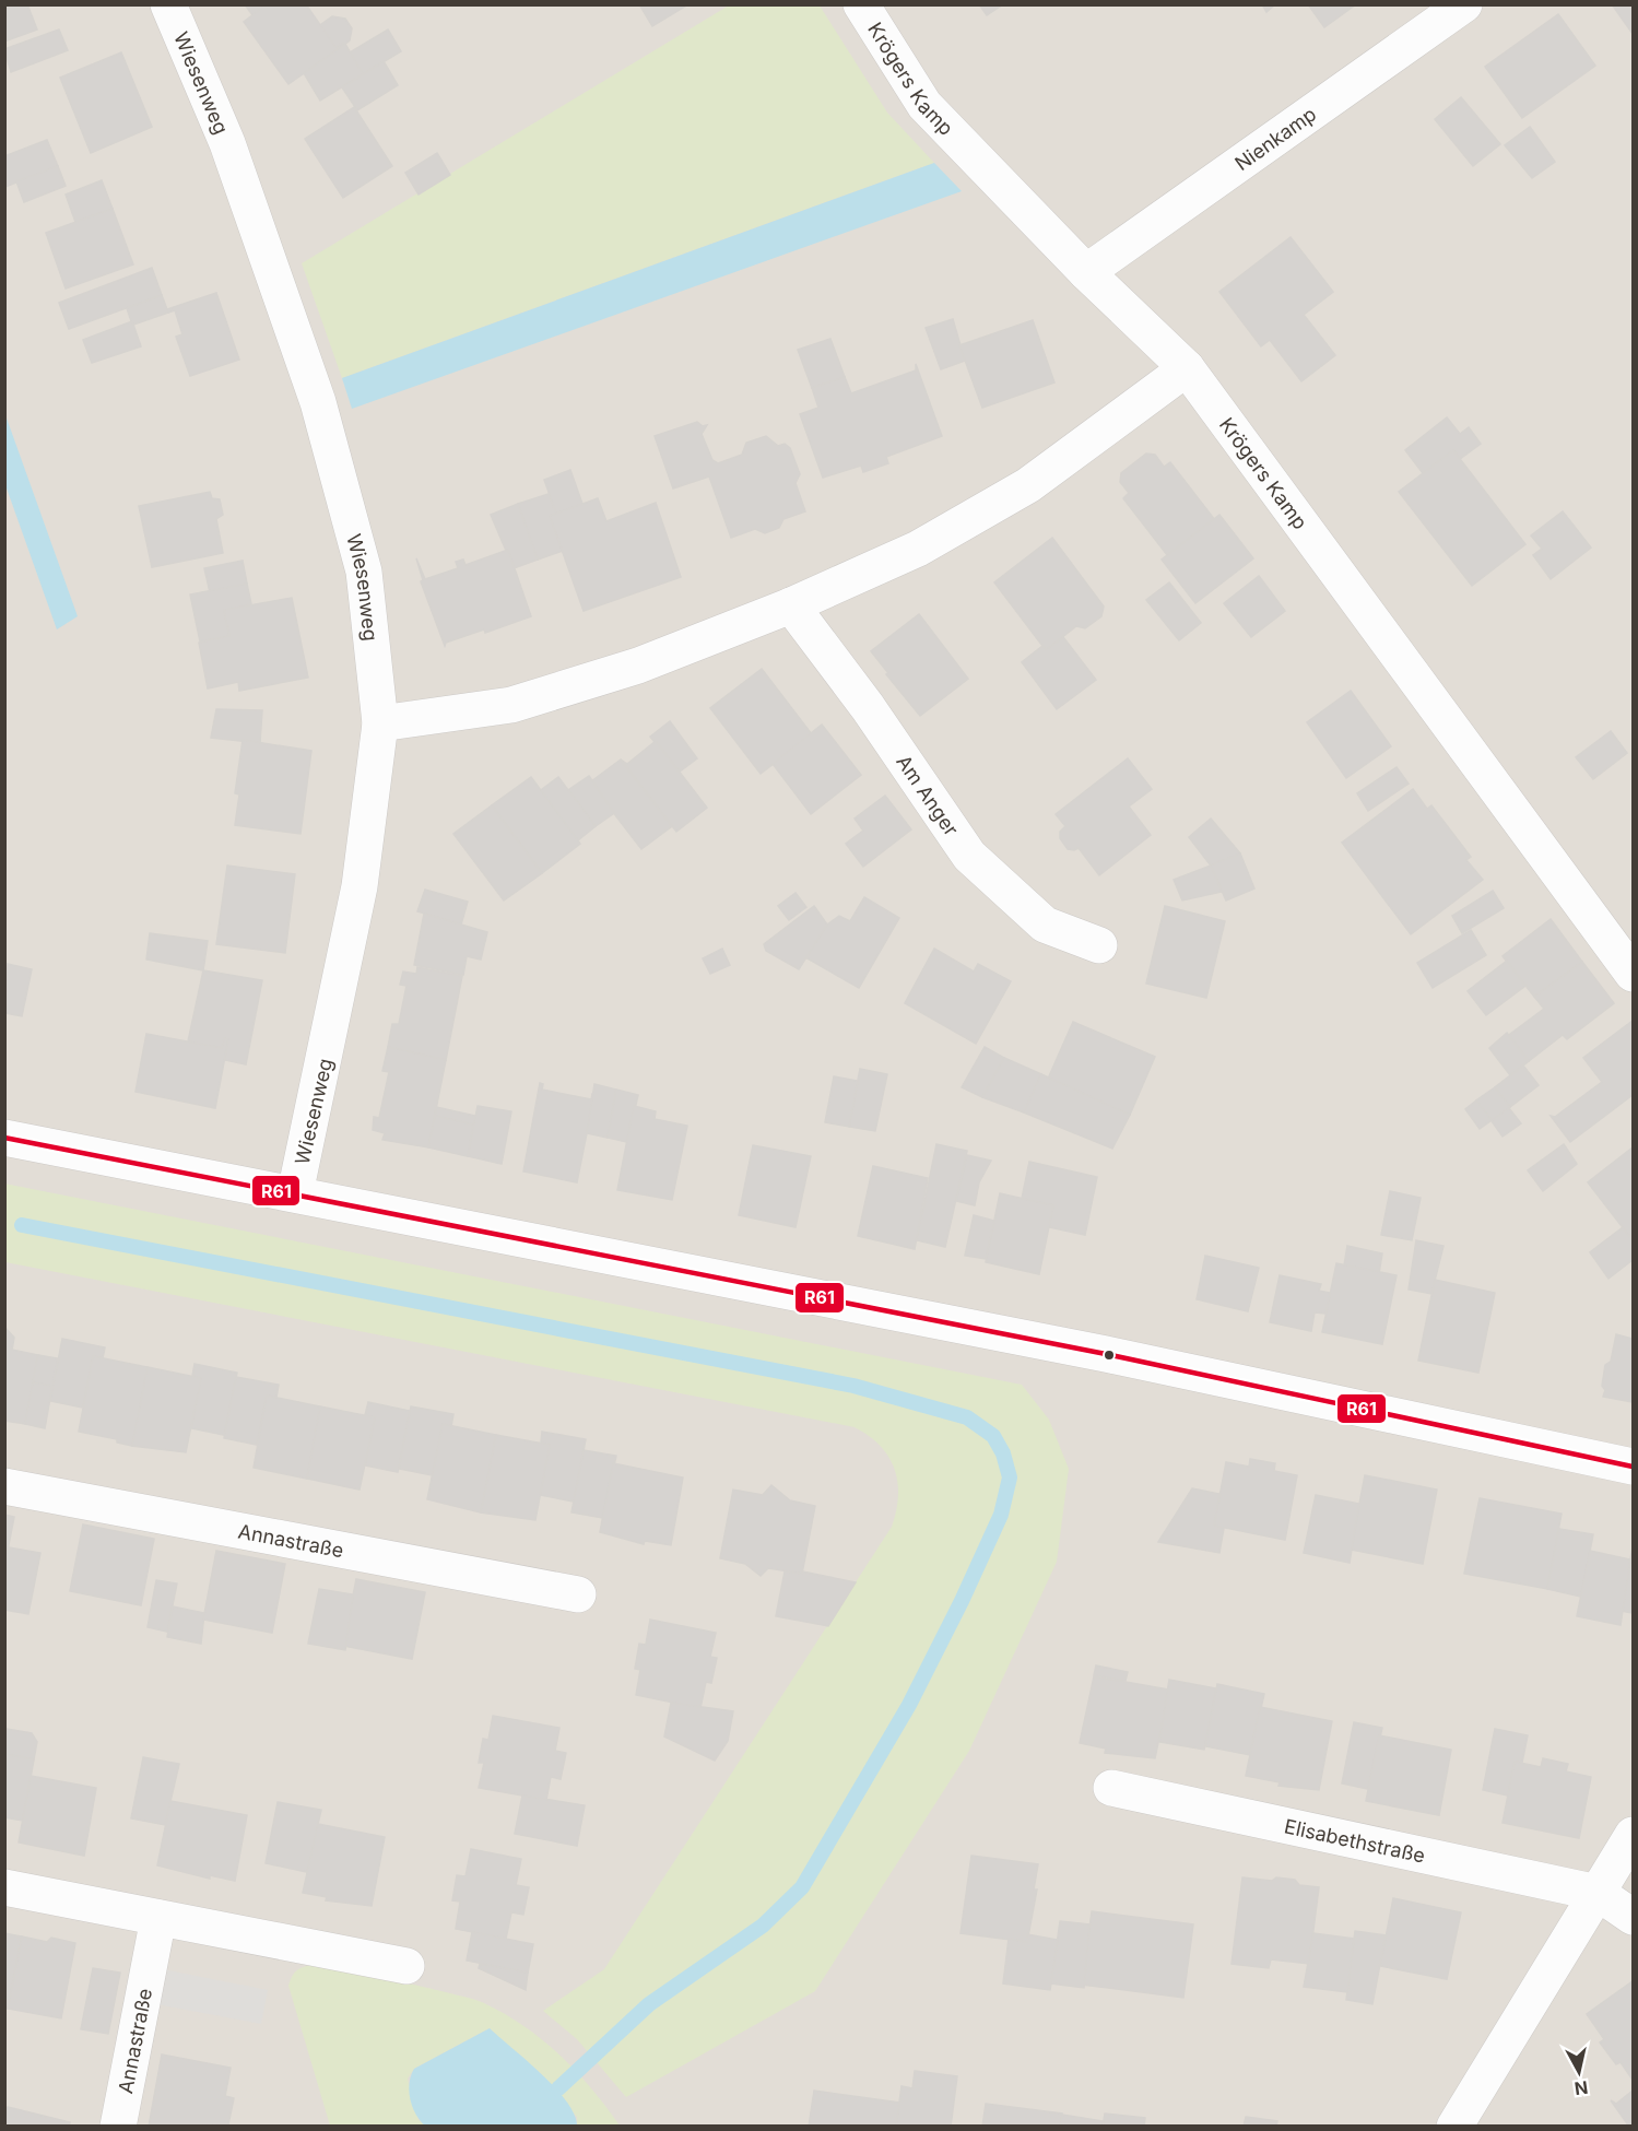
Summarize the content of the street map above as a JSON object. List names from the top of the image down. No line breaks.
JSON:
{"streets":{"street":["Krögers Kamp","Wiesenweg","Nienkamp","Am Anger","Annastraße","Elisabethstraße"]},"crossings":[["Krögers Kamp","Nienkamp"]],"lines":["transit line R61"],"north":"bottom"}
